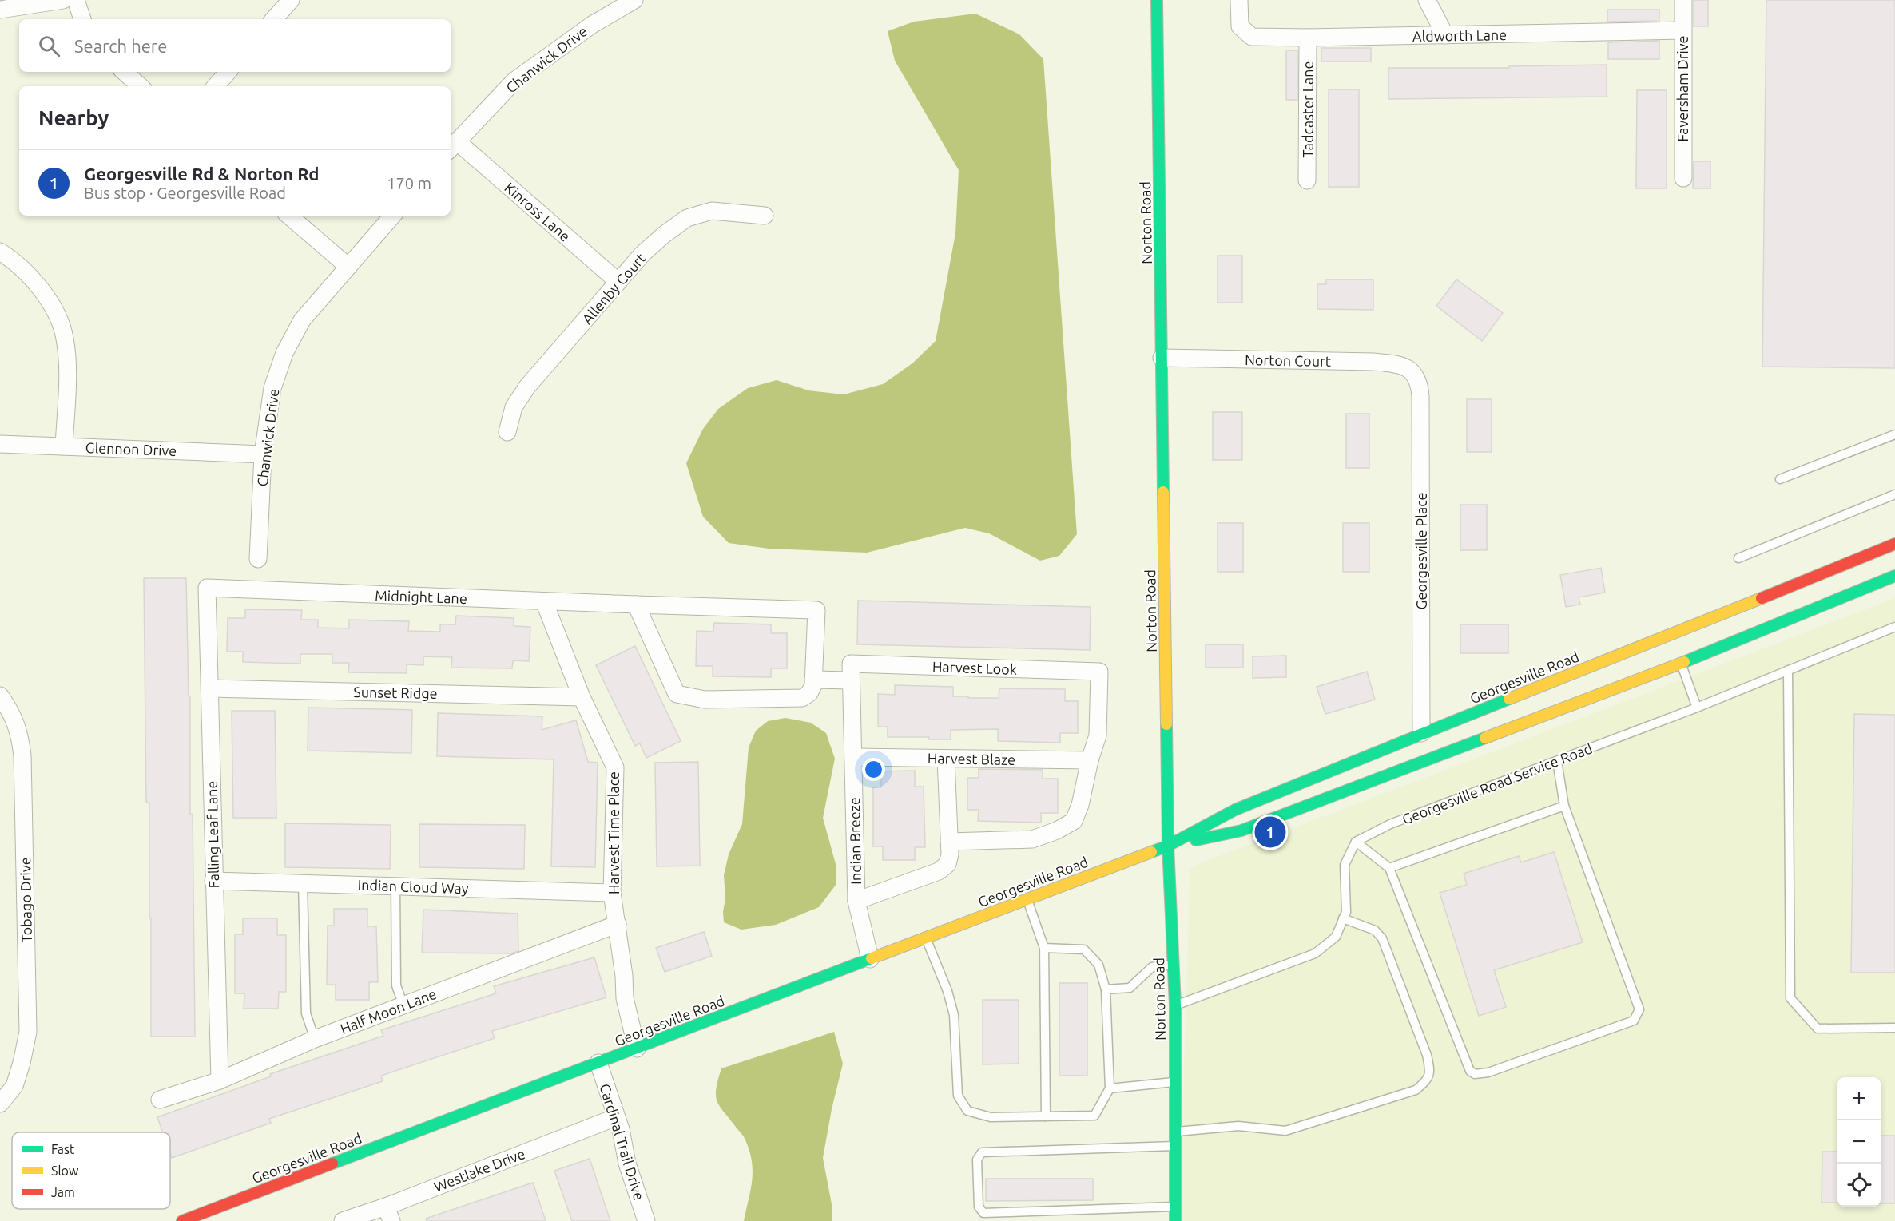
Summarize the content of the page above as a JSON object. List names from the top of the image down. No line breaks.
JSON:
{"streets":{"main road":["Norton Road","Georgesville Road"],"street":["Aldworth Lane","Chanwick Drive","Faversham Drive","Tadcaster Lane","Kinross Lane","Allenby Court","Norton Court","Glennon Drive","Georgesville Place","Midnight Lane","Harvest Look","Sunset Ridge","Harvest Blaze","Harvest Time Place","Falling Leaf Lane","Indian Breeze","Indian Cloud Way","Tobago Drive","Half Moon Lane","Cardinal Trail Drive","Westlake Drive"],"lane":["Georgesville Road Service Road"]},"crossings":[["Aldworth Lane","Faversham Drive"],["Aldworth Lane","Tadcaster Lane"],["Chanwick Drive","Kinross Lane"],["Chanwick Drive","Glennon Drive"],["Kinross Lane","Allenby Court"],["Norton Road","Norton Court"],["Norton Road","Georgesville Road"],["Norton Court","Georgesville Place"],["Georgesville Place","Georgesville Road"],["Midnight Lane","Harvest Time Place"],["Midnight Lane","Falling Leaf Lane"],["Harvest Look","Harvest Blaze"],["Harvest Look","Indian Breeze"],["Georgesville Road","Harvest Time Place"],["Georgesville Road","Indian Breeze"],["Georgesville Road","Cardinal Trail Drive"],["Sunset Ridge","Harvest Time Place"],["Sunset Ridge","Falling Leaf Lane"],["Harvest Blaze","Indian Breeze"],["Harvest Time Place","Indian Cloud Way"],["Harvest Time Place","Half Moon Lane"],["Falling Leaf Lane","Indian Cloud Way"],["Falling Leaf Lane","Half Moon Lane"],["Cardinal Trail Drive","Westlake Drive"]],"legend":["Fast","Slow","Jam"],"page":{"search":"Search here","heading":"Nearby","list":[{"mark":"1","name":"Georgesville Rd & Norton Rd","note":"Bus stop · Georgesville Road","value":"170 m"}],"pins":"1","map_buttons":["+","−"]}}
